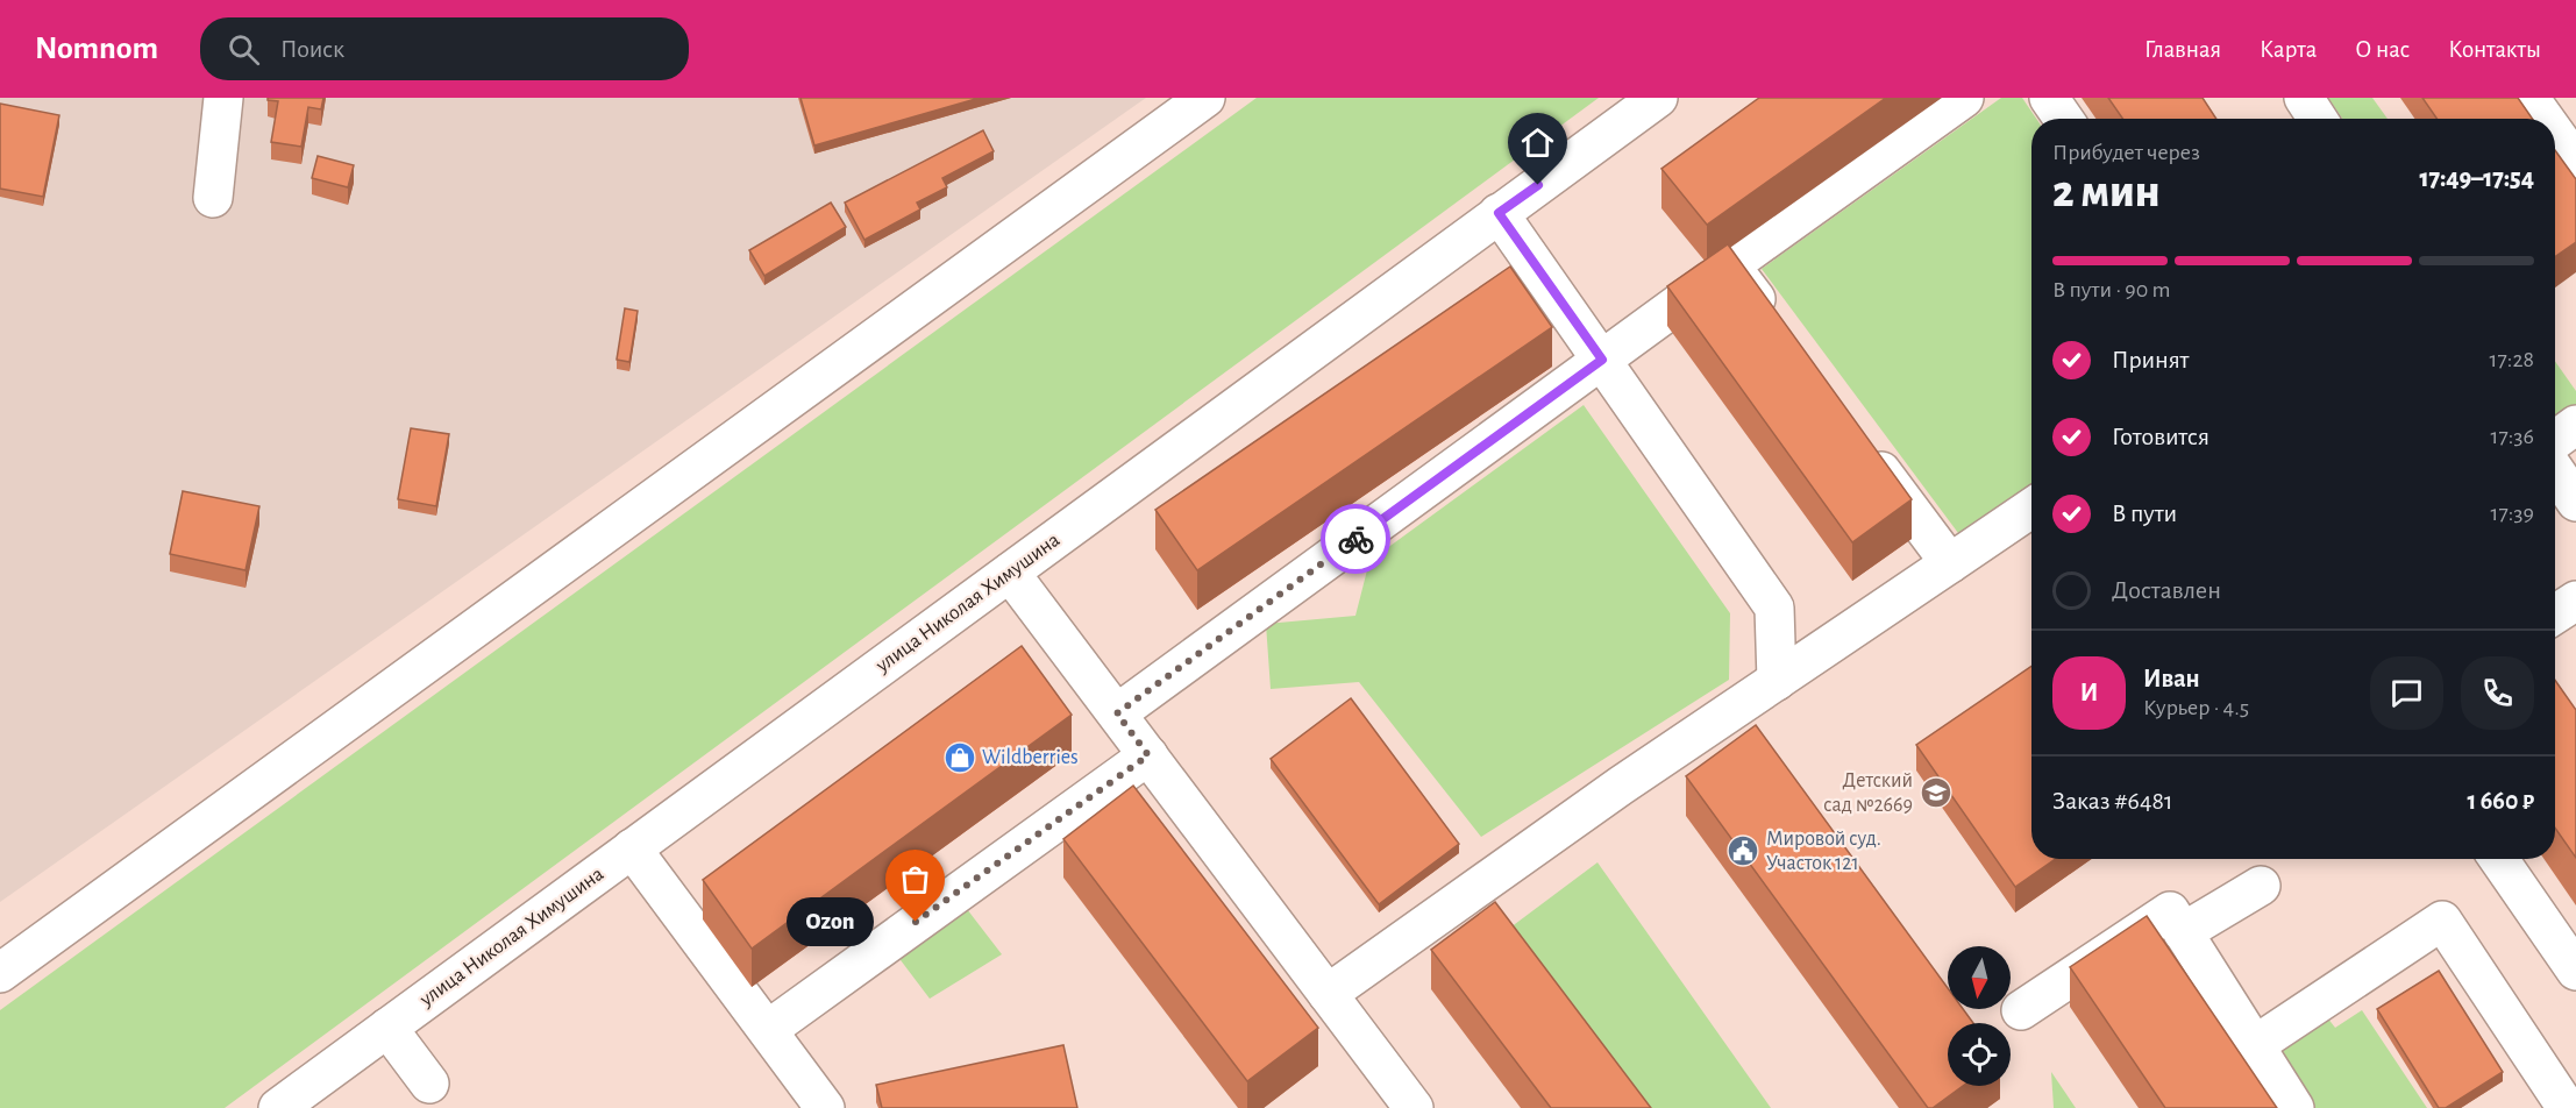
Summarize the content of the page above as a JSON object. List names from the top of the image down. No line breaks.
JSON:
{"streets":{"street":["улица Николая Химушина"]},"places":{"shop":["Wildberries"],"school or university":["Детский сад №2669"],"public building":["Мировой суд. Участок 121"],"other":["Ozon"]},"north":"bottom","page":{"header":"Nomnom","search":"Поиск","nav":["Главная","Карта","О нас","Контакты"],"heading":["2 мин","Прибудет через","17:49–17:54"],"panel":["Иван","Курьер · 4.5","Заказ #6481","1 660 ₽"],"bar":"В пути · 90 m","list":[["Принят","17:28"],["Готовится","17:36"],["В пути","17:39"],"Доставлен"],"round":"И","bubble":"Ozon"}}
